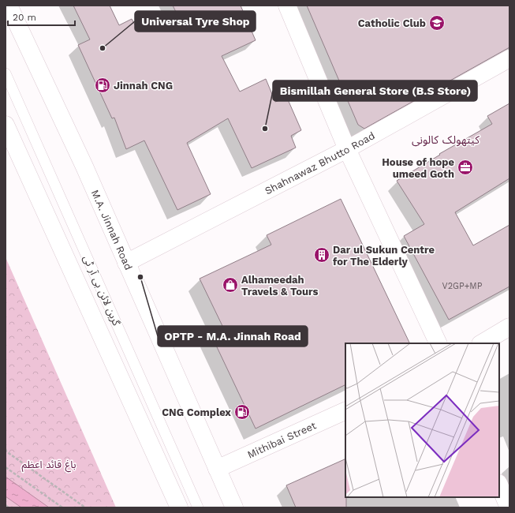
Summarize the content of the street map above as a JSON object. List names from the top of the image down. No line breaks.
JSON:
{"streets":{"main road":["Shahnawaz Bhutto Road","M.A. Jinnah Road","Mithibai Street"],"lane":["گرین لائن بی آر ٹی"]},"crossings":[["Shahnawaz Bhutto Road","M.A. Jinnah Road"],["M.A. Jinnah Road","Mithibai Street"]],"districts":["کیتھولک کالونی"],"parks":["باغ قائد اعظم"],"places":{"school or university":["Catholic Club"],"other":["Universal Tyre Shop","Bismillah General Store (B.S Store)","OPTP - M.A. Jinnah Road"],"fuel station":["Jinnah CNG","CNG Complex"],"office":["House of hope umeed Goth"],"building":["Dar ul Sukun Centre for The Elderly"],"shop":["Alhameedah Travels & Tours"]},"house_numbers":["V2GP+MP"],"scale_bar":"20 m"}
